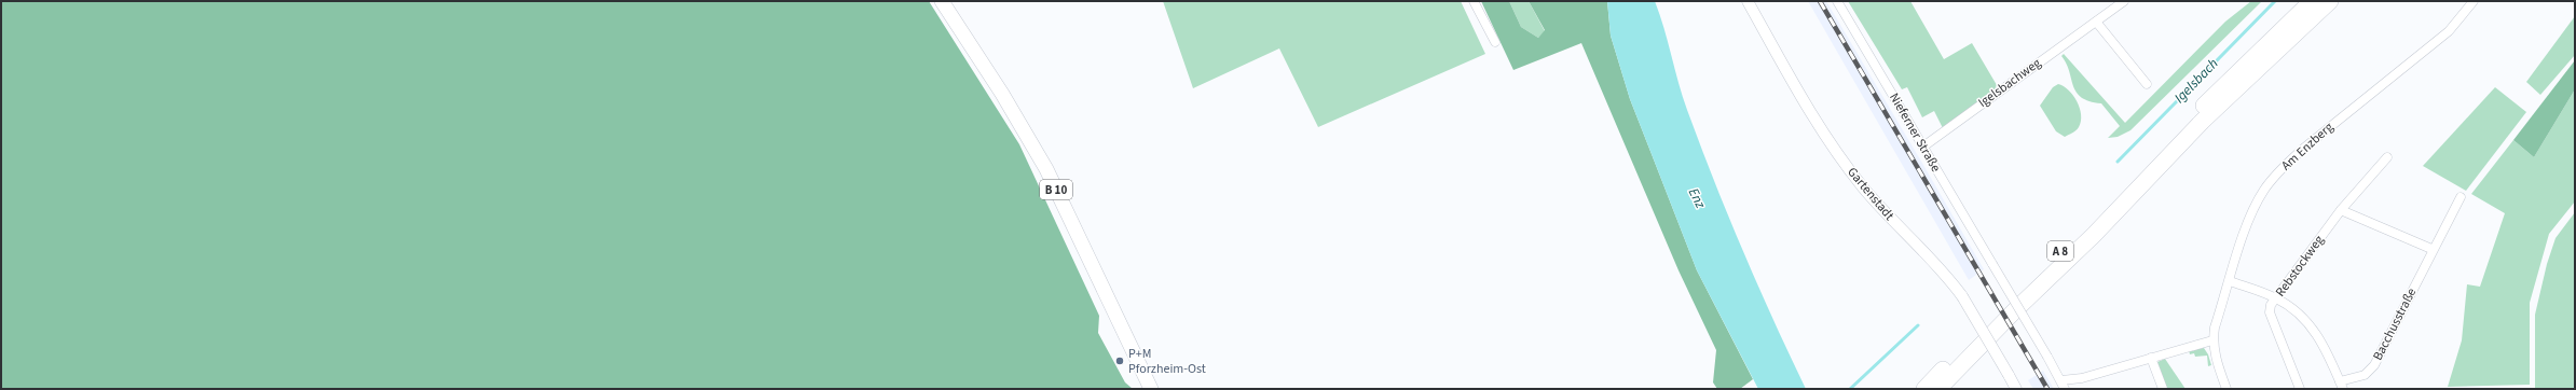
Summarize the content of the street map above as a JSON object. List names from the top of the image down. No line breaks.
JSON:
{"streets":{"highway":["A 8"],"main road":["B 10"],"street":["Igelsbachweg","Nieferner Straße","Am Enzberg","Gartenstadt","Rebstockweg","Bacchusstraße"]},"crossings":[["Igelsbachweg","Nieferner Straße"]],"water":["Igelsbach","Enz"],"places":["P+M Pforzheim-Ost"]}
